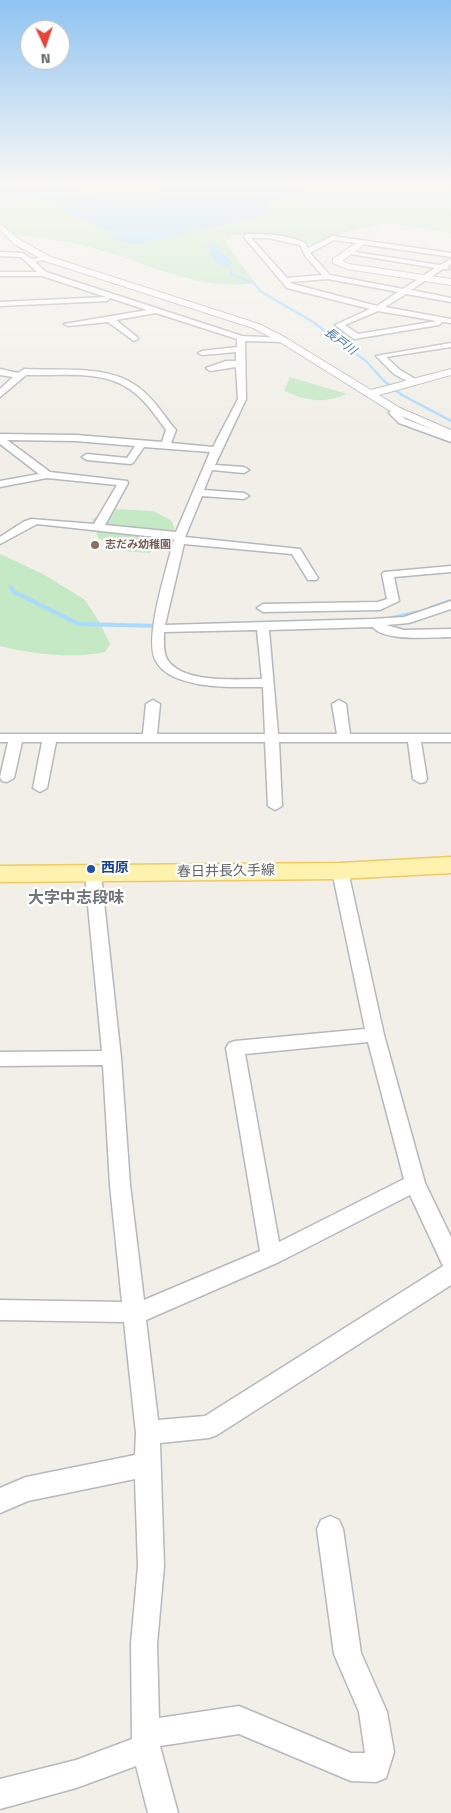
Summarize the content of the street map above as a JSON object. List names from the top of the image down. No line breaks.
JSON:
{"streets":{"main road":["春日井長久手線"]},"districts":["大字中志段味"],"water":["長戸川"],"places":["志だみ幼稚園","西原"],"north":"bottom"}
